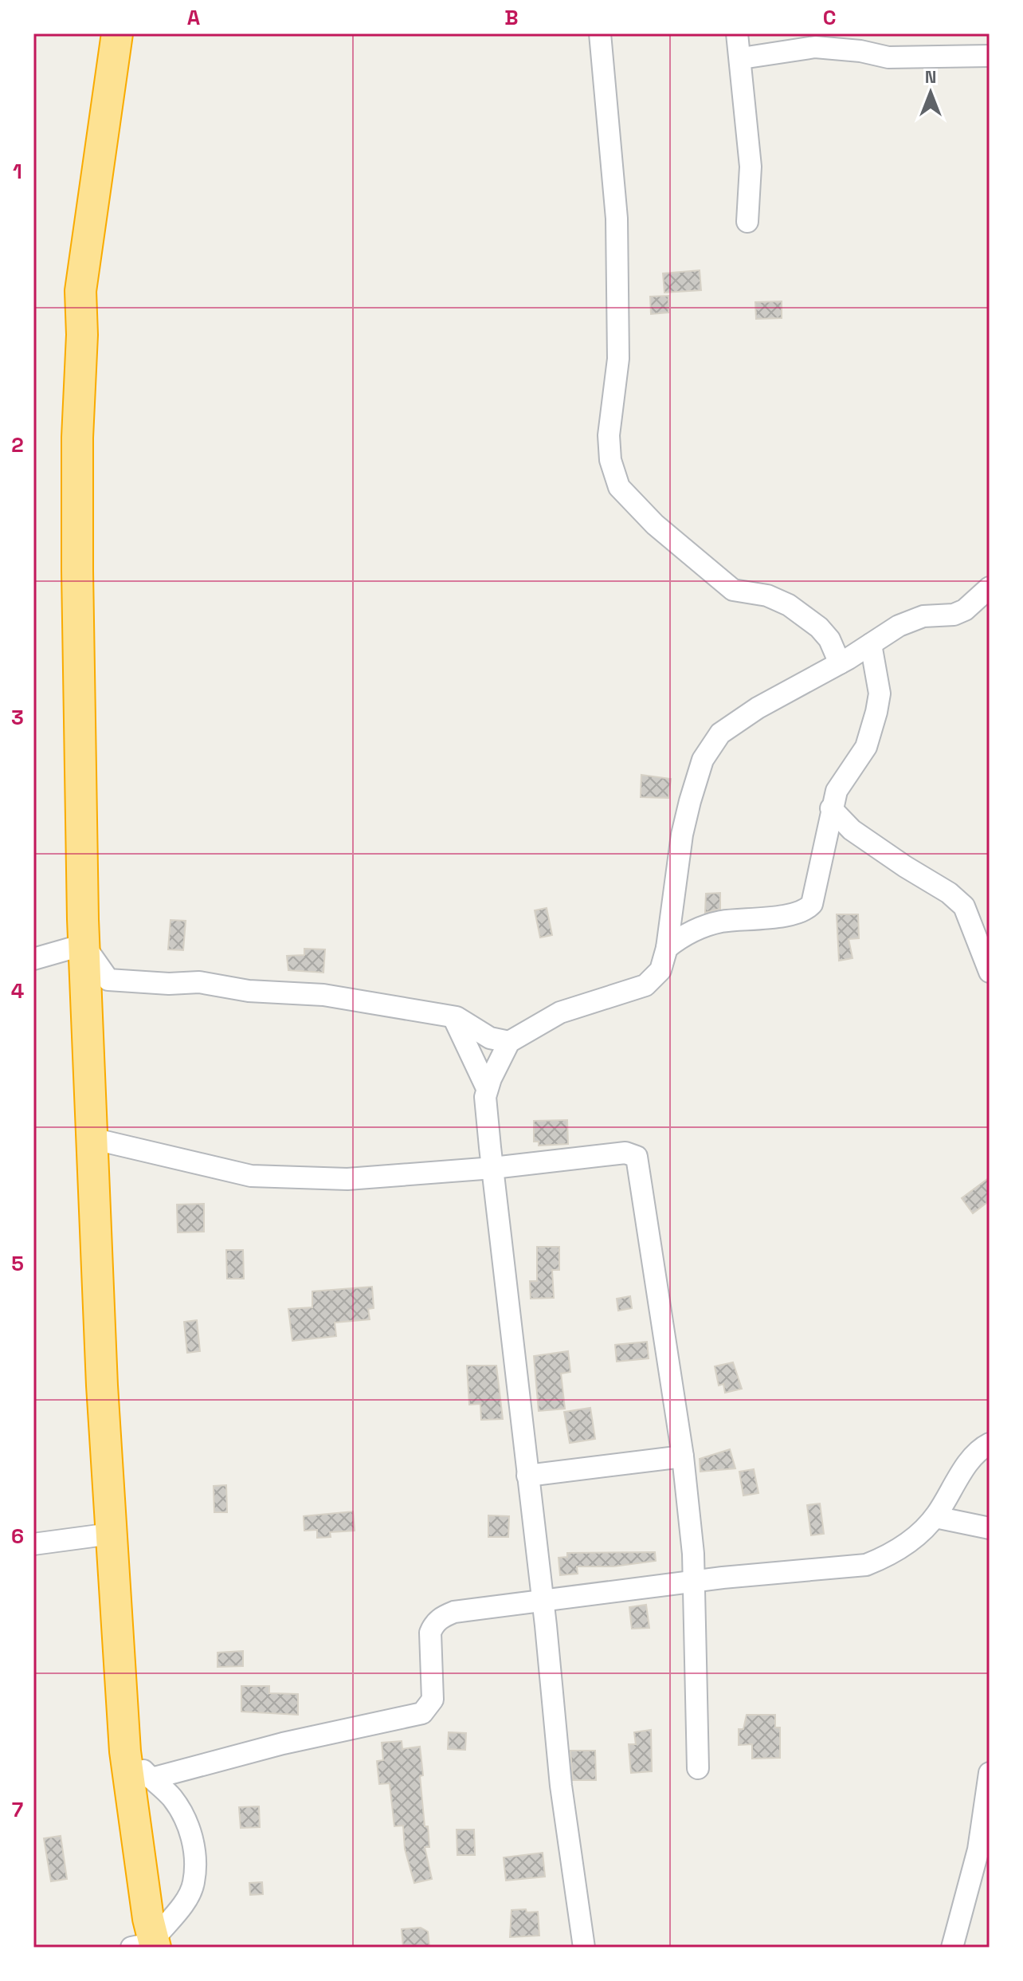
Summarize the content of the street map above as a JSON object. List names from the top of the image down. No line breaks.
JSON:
{"north":"top","grid":{"columns":["A","B","C"],"rows":["1","2","3","4","5","6","7"]}}
